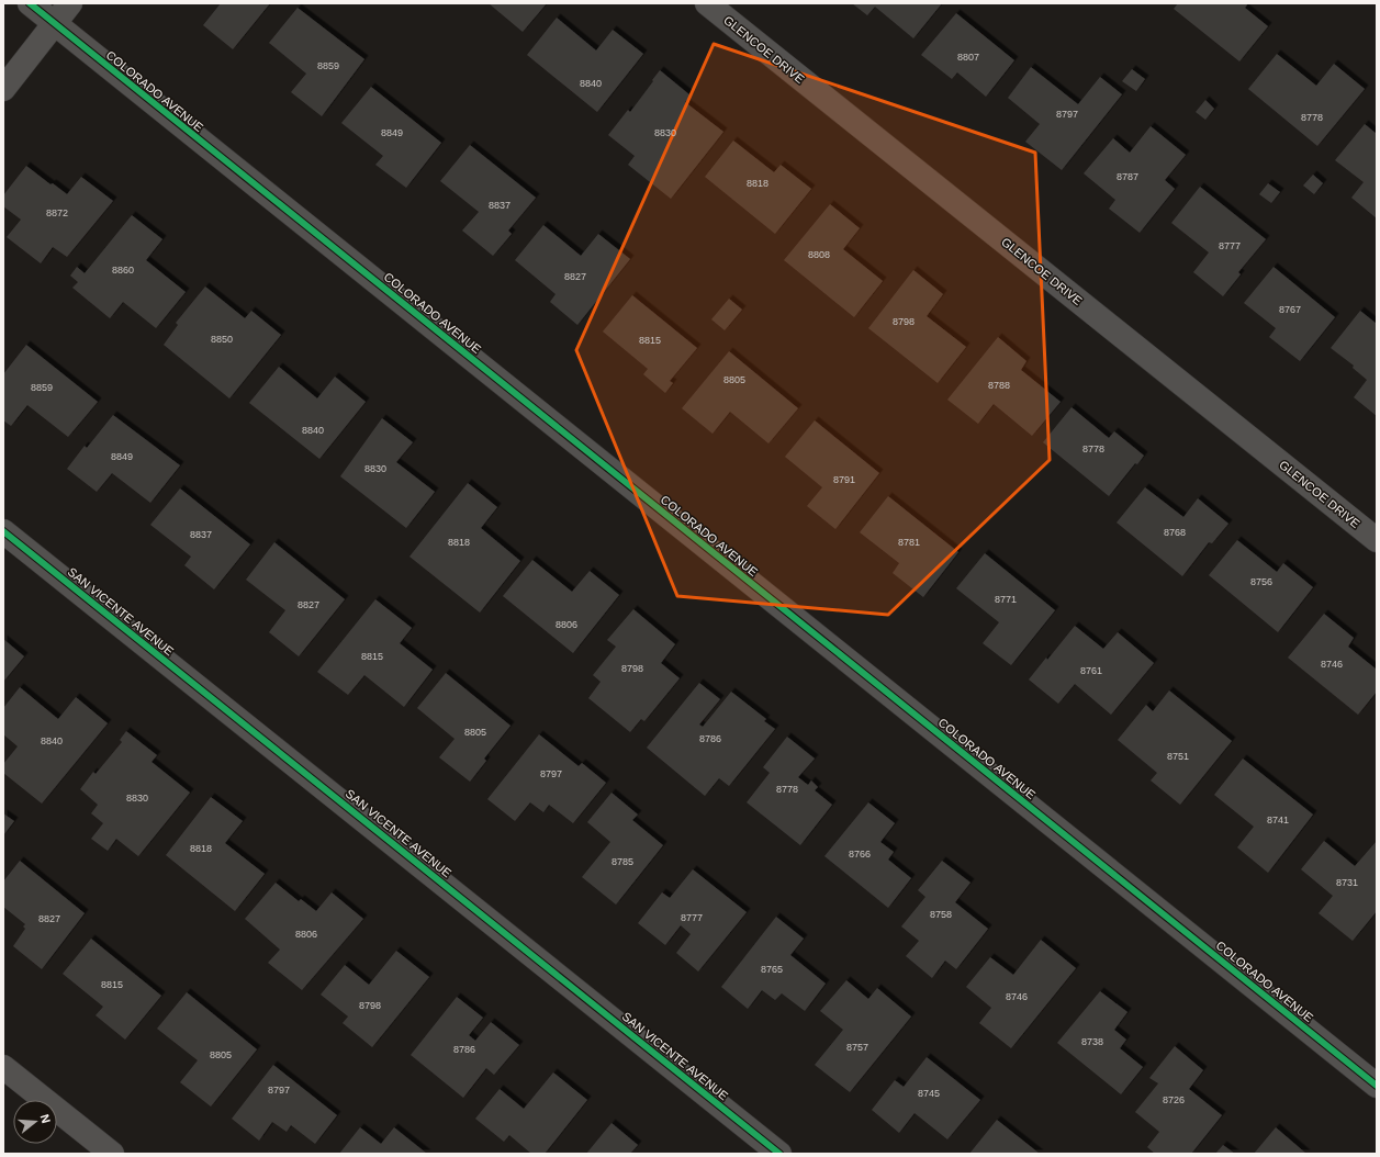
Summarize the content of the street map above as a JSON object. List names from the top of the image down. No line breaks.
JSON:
{"streets":{"street":["GLENCOE DRIVE","COLORADO AVENUE","SAN VICENTE AVENUE"]},"house_numbers":["8807","8859","8840","8797","8778","8849","8830","8787","8818","8837","8872","8777","8808","8860","8827","8767","8798","8850","8815","8805","8788","8859","8840","8778","8849","8830","8791","8768","8837","8818","8781","8756","8771","8827","8806","8815","8746","8798","8761","8805","8786","8840","8751","8797","8778","8830","8741","8818","8766","8785","8731","8758","8777","8827","8806","8765","8815","8746","8798","8738","8757","8786","8805","8797","8745","8726"],"north":"right"}
